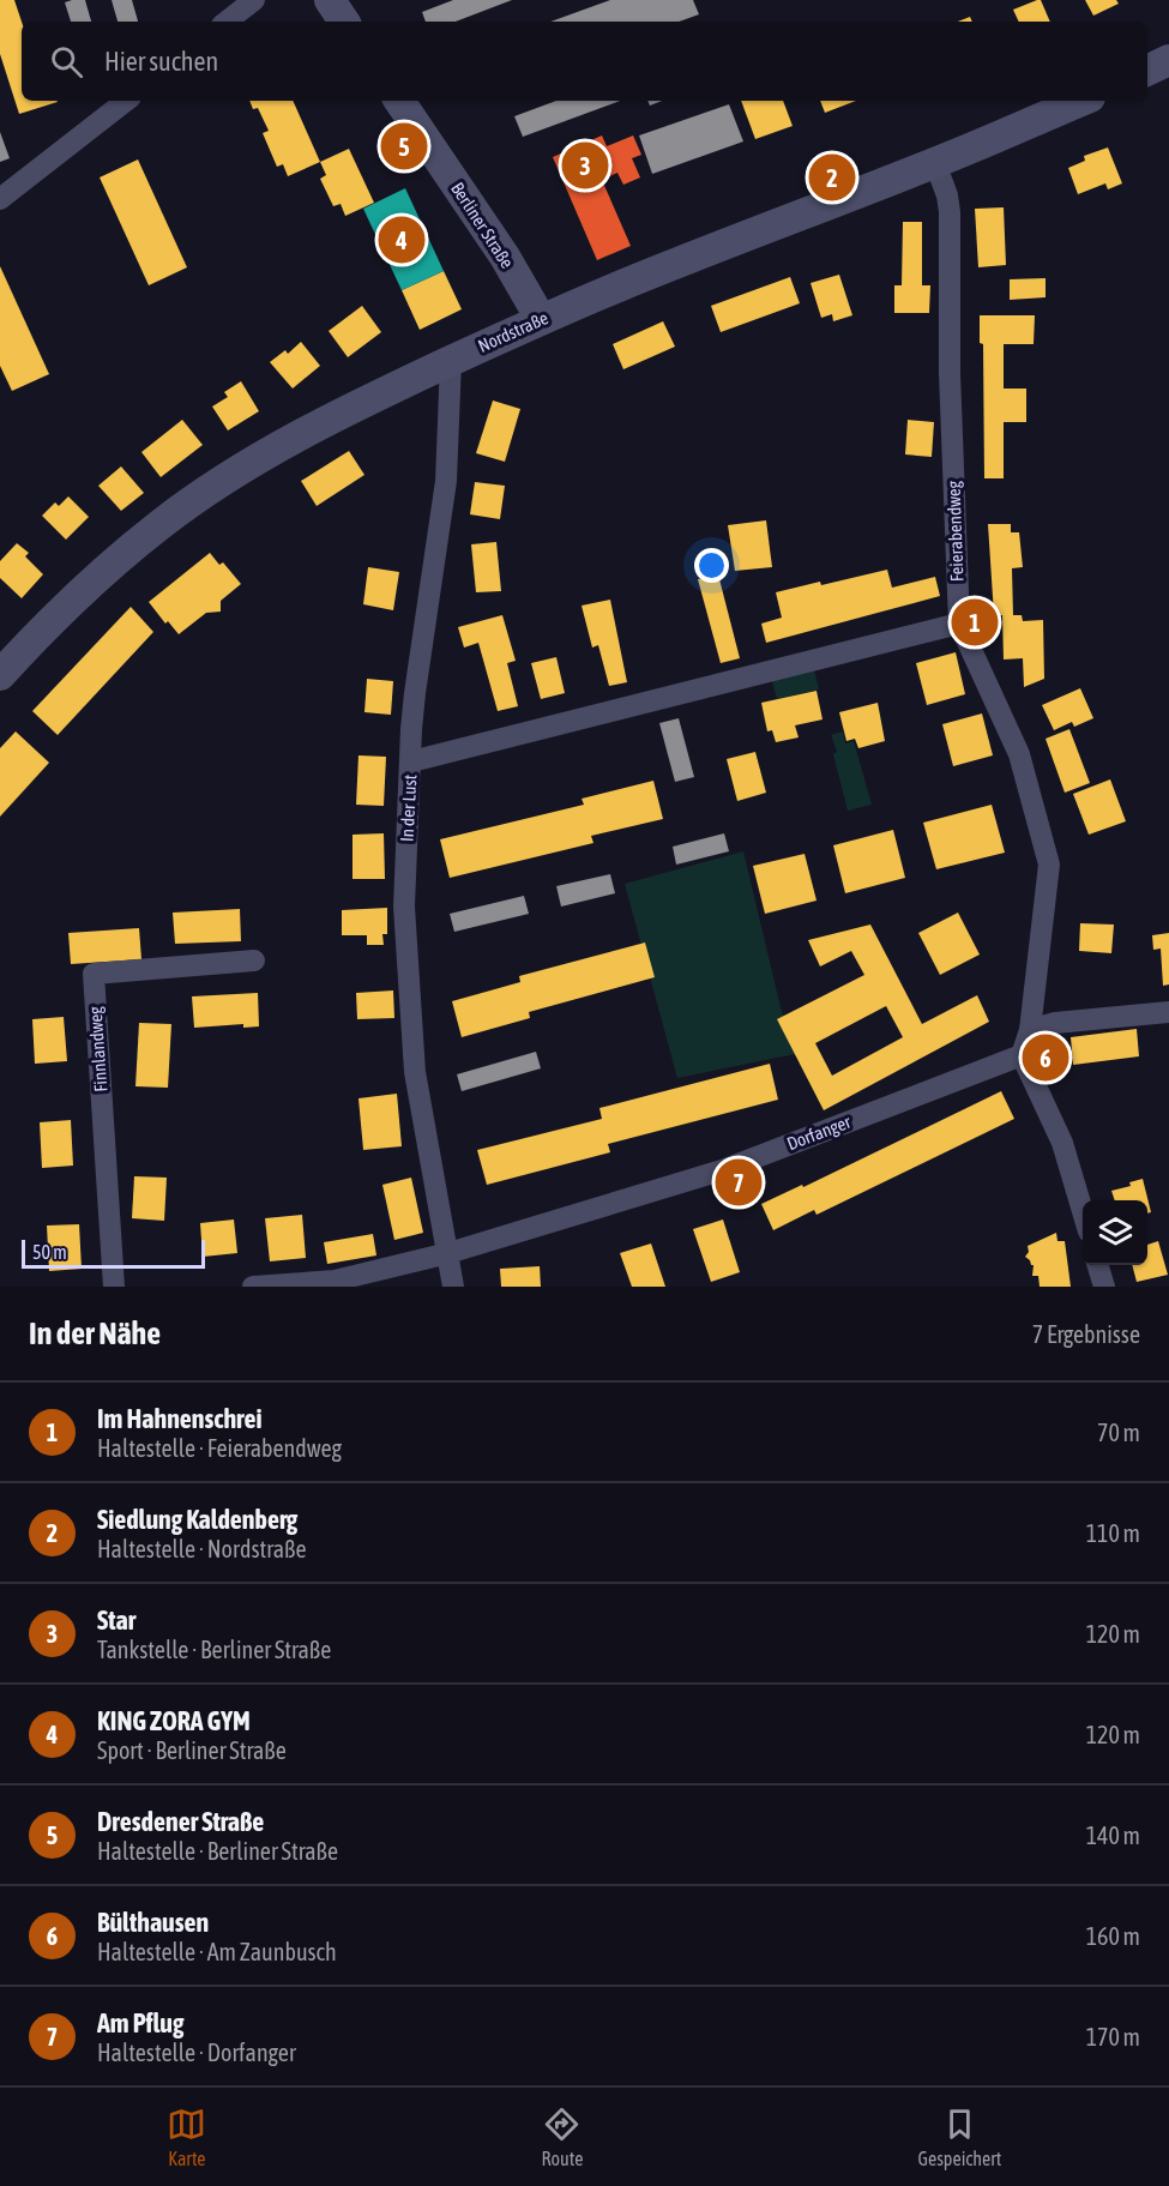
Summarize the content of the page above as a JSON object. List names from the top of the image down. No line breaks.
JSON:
{"streets":{"main road":["Berliner Straße","Nordstraße"],"street":["Feierabendweg","In der Lust","Finnlandweg","Dorfanger"]},"crossings":[["Berliner Straße","Nordstraße"],["Nordstraße","Feierabendweg"],["Nordstraße","In der Lust"],["Feierabendweg","Dorfanger"],["In der Lust","Dorfanger"]],"scale_bar":"50 m","page":{"search":"Hier suchen","pins":["5","3","2","4","1","6","7"],"scale":"50 m","heading":["In der Nähe","7 Ergebnisse"],"list":[{"mark":"1","name":"Im Hahnenschrei","note":"Haltestelle · Feierabendweg","value":"70 m"},{"mark":"2","name":"Siedlung Kaldenberg","note":"Haltestelle · Nordstraße","value":"110 m"},{"mark":"3","name":"Star","note":"Tankstelle · Berliner Straße","value":"120 m"},{"mark":"4","name":"KING ZORA GYM","note":"Sport · Berliner Straße","value":"120 m"},{"mark":"5","name":"Dresdener Straße","note":"Haltestelle · Berliner Straße","value":"140 m"},{"mark":"6","name":"Bülthausen","note":"Haltestelle · Am Zaunbusch","value":"160 m"},{"mark":"7","name":"Am Pflug","note":"Haltestelle · Dorfanger","value":"170 m"}],"nav":["Karte","Route","Gespeichert"]}}
